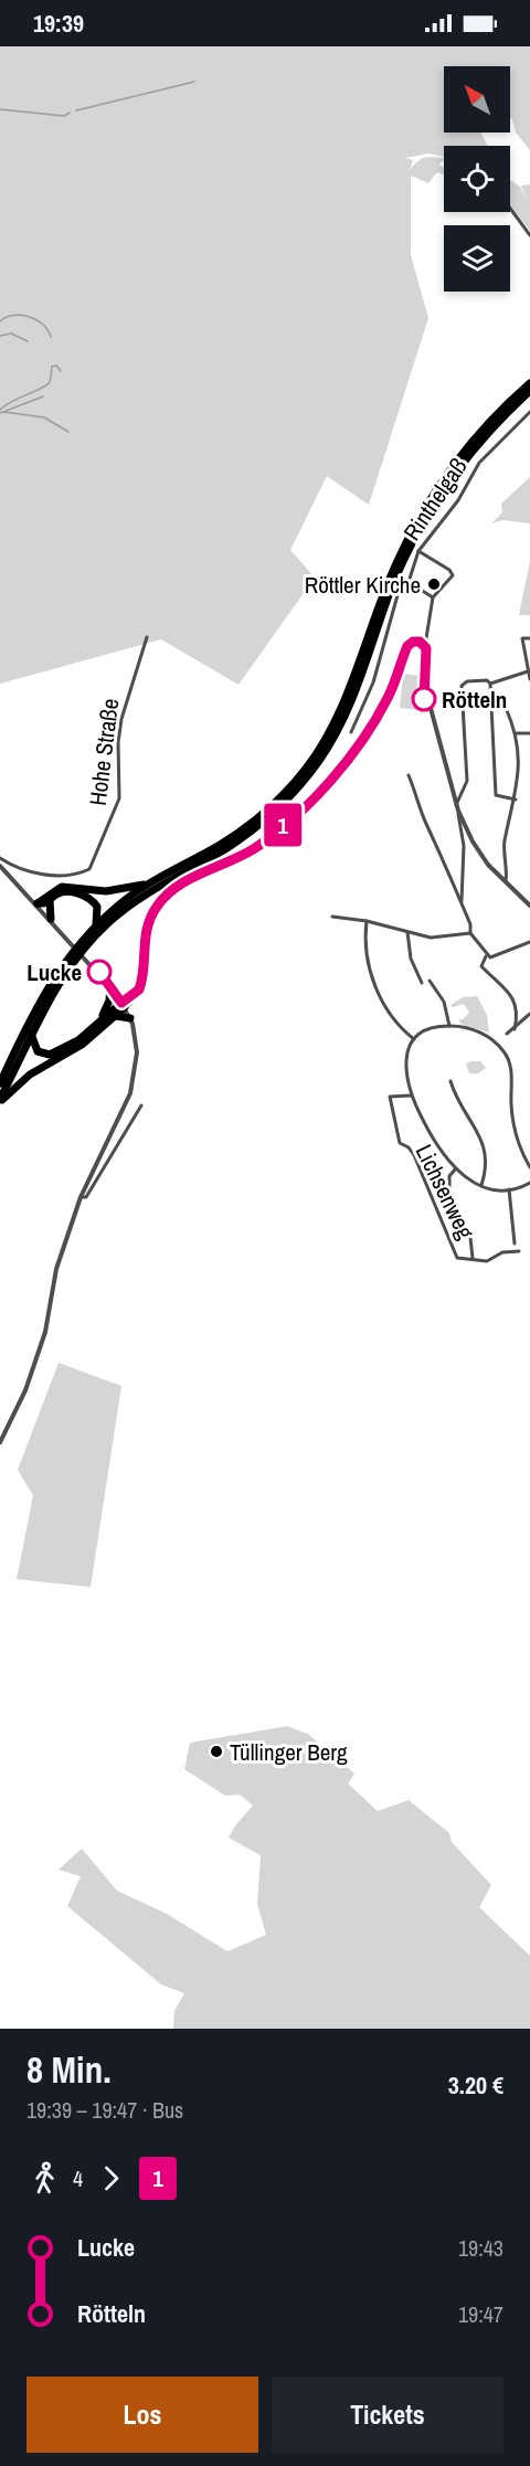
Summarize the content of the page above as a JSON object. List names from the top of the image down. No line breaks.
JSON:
{"streets":{"street":["Rinthelgaß","Hohe Straße","Lichsenweg"]},"places":["Röttler Kirche","Rötteln","Lucke","Tüllinger Berg"],"lines":["bus line 1"],"north":"top left","page":{"status":"19:39","on_map":"1","heading":["8 Min.","19:39 – 19:47 · Bus","3.20 €"],"legs":["4","1"],"list":[{"name":"Lucke","value":"19:43"},{"name":"Rötteln","value":"19:47"}],"buttons":["Los","Tickets"]}}
